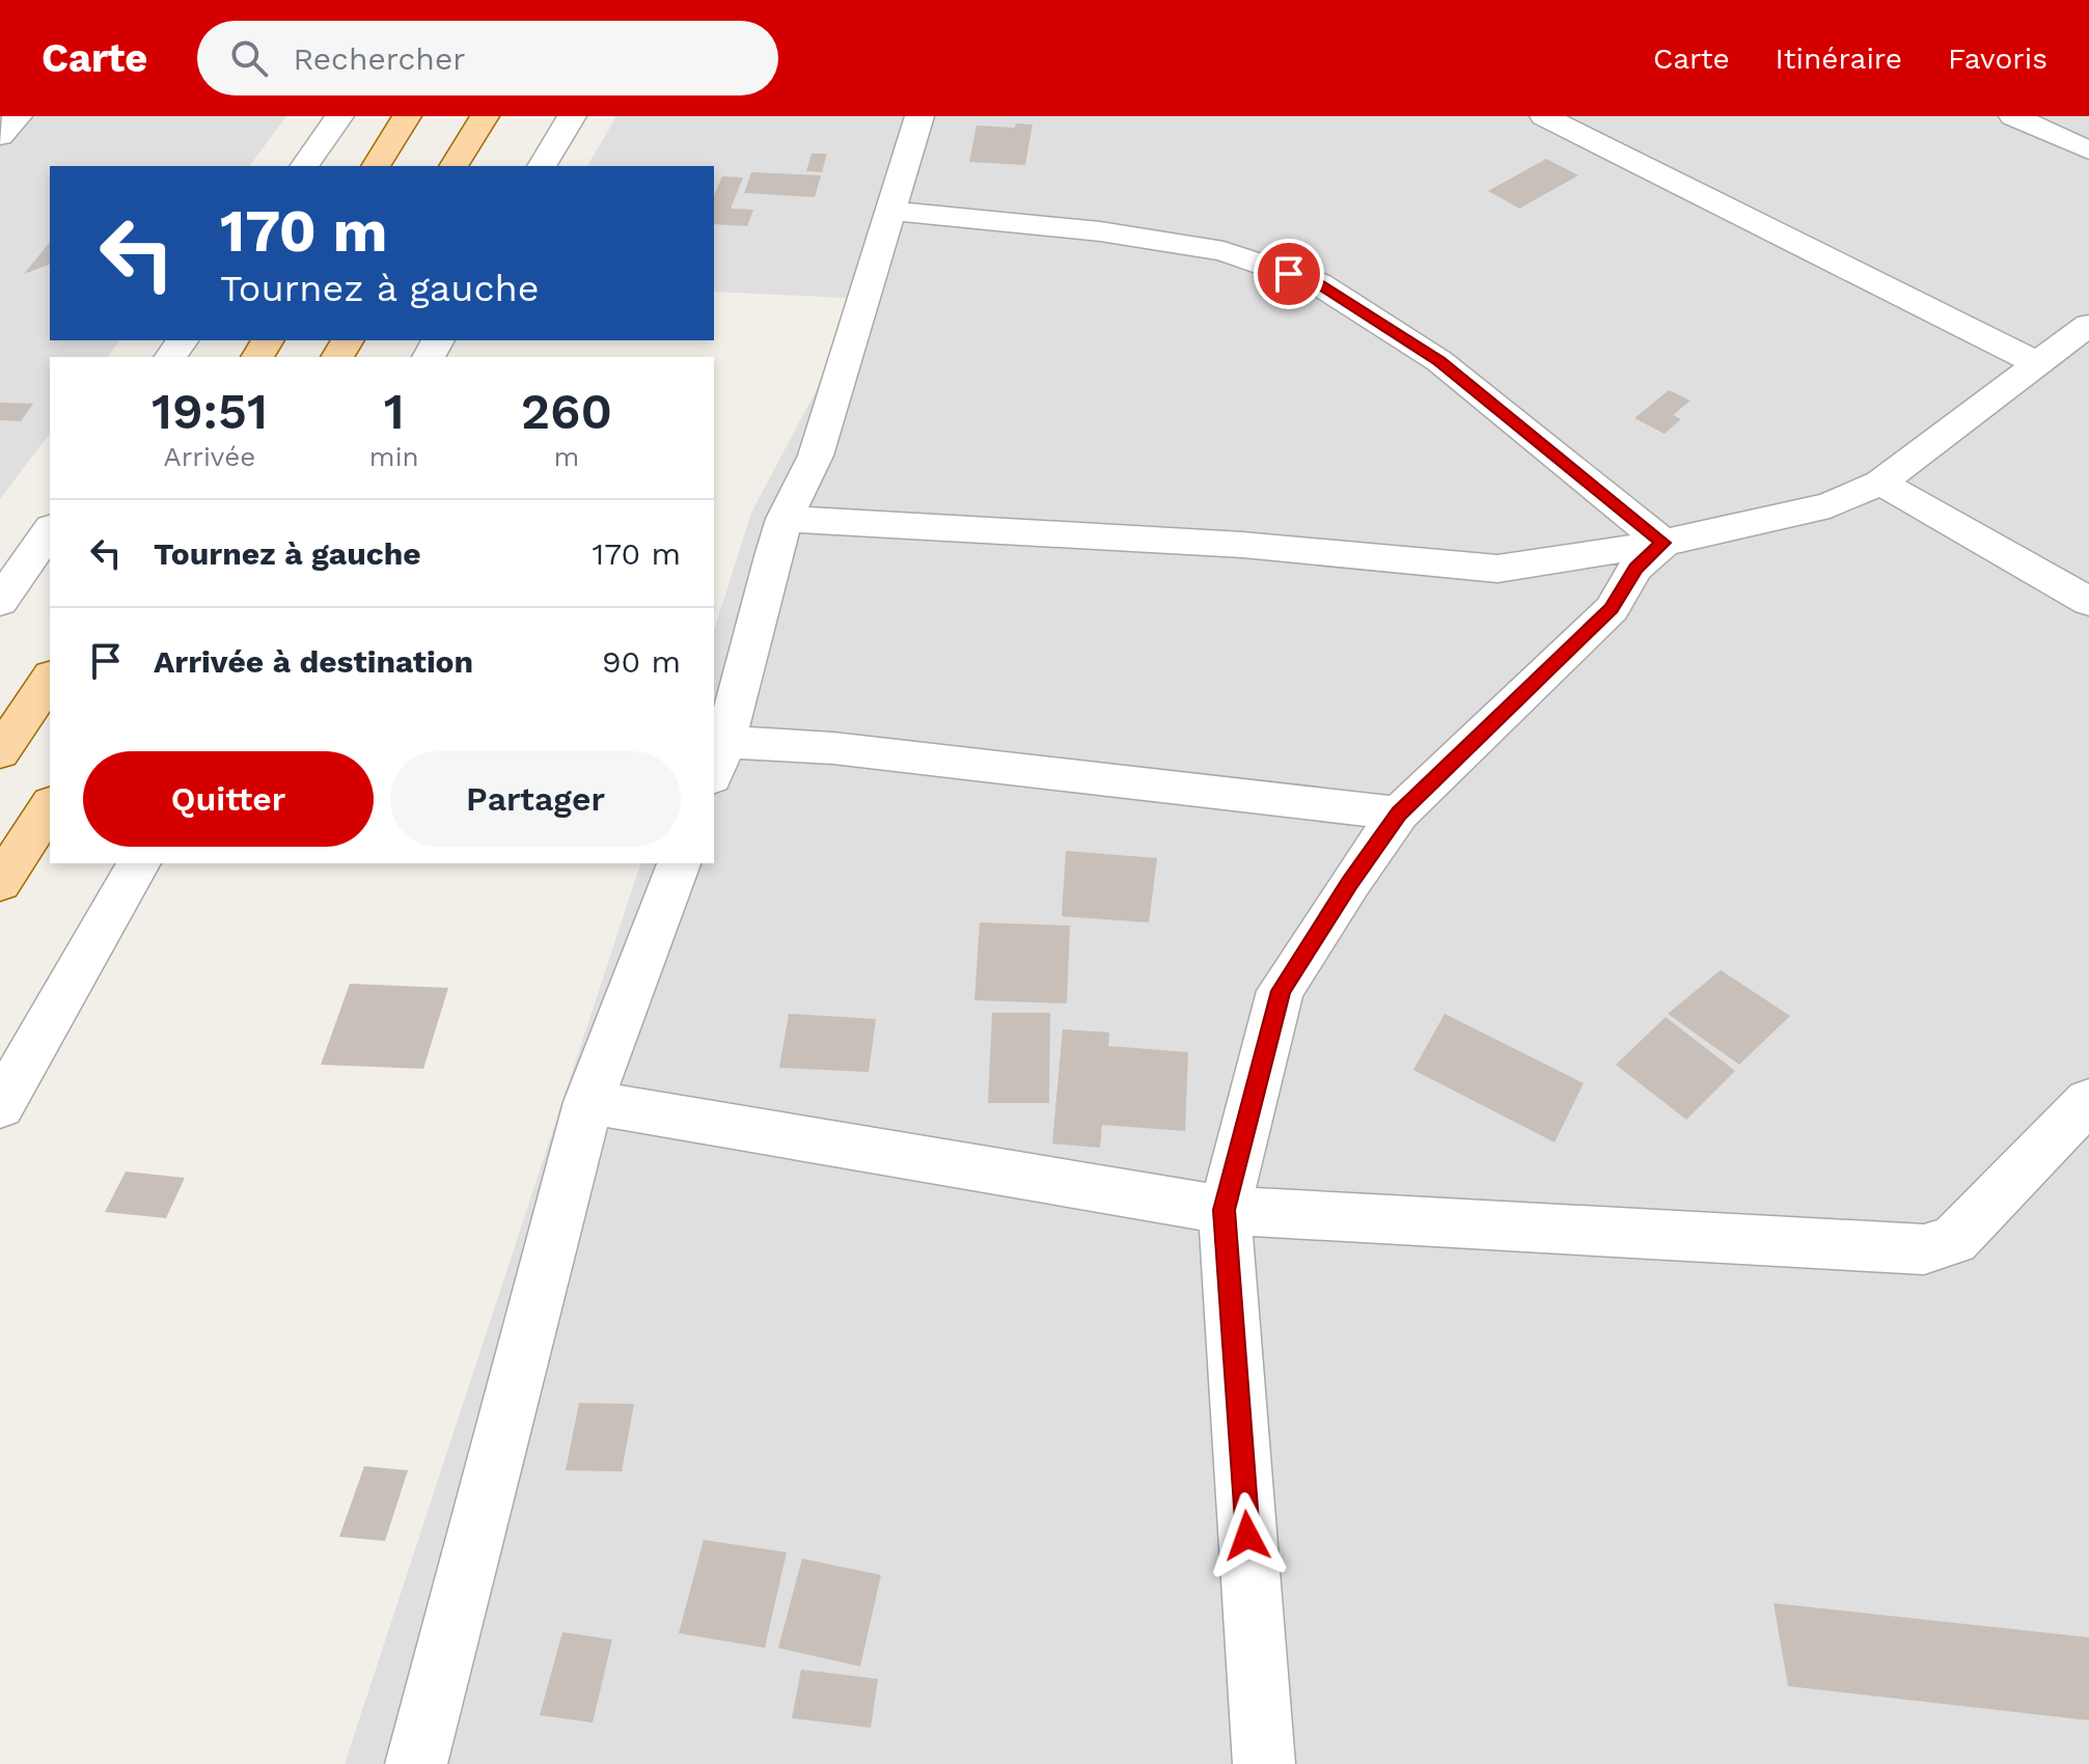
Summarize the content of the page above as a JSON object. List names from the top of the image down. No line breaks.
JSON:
{"page":{"header":"Carte","search":"Rechercher","nav":["Carte","Itinéraire","Favoris"],"turn":["170 m","Tournez à gauche"],"eta":["19:51","Arrivée","1","min","260","m"],"list":[{"name":"Tournez à gauche","value":"170 m"},{"name":"Arrivée à destination","value":"90 m"}],"buttons":["Quitter","Partager"]}}
